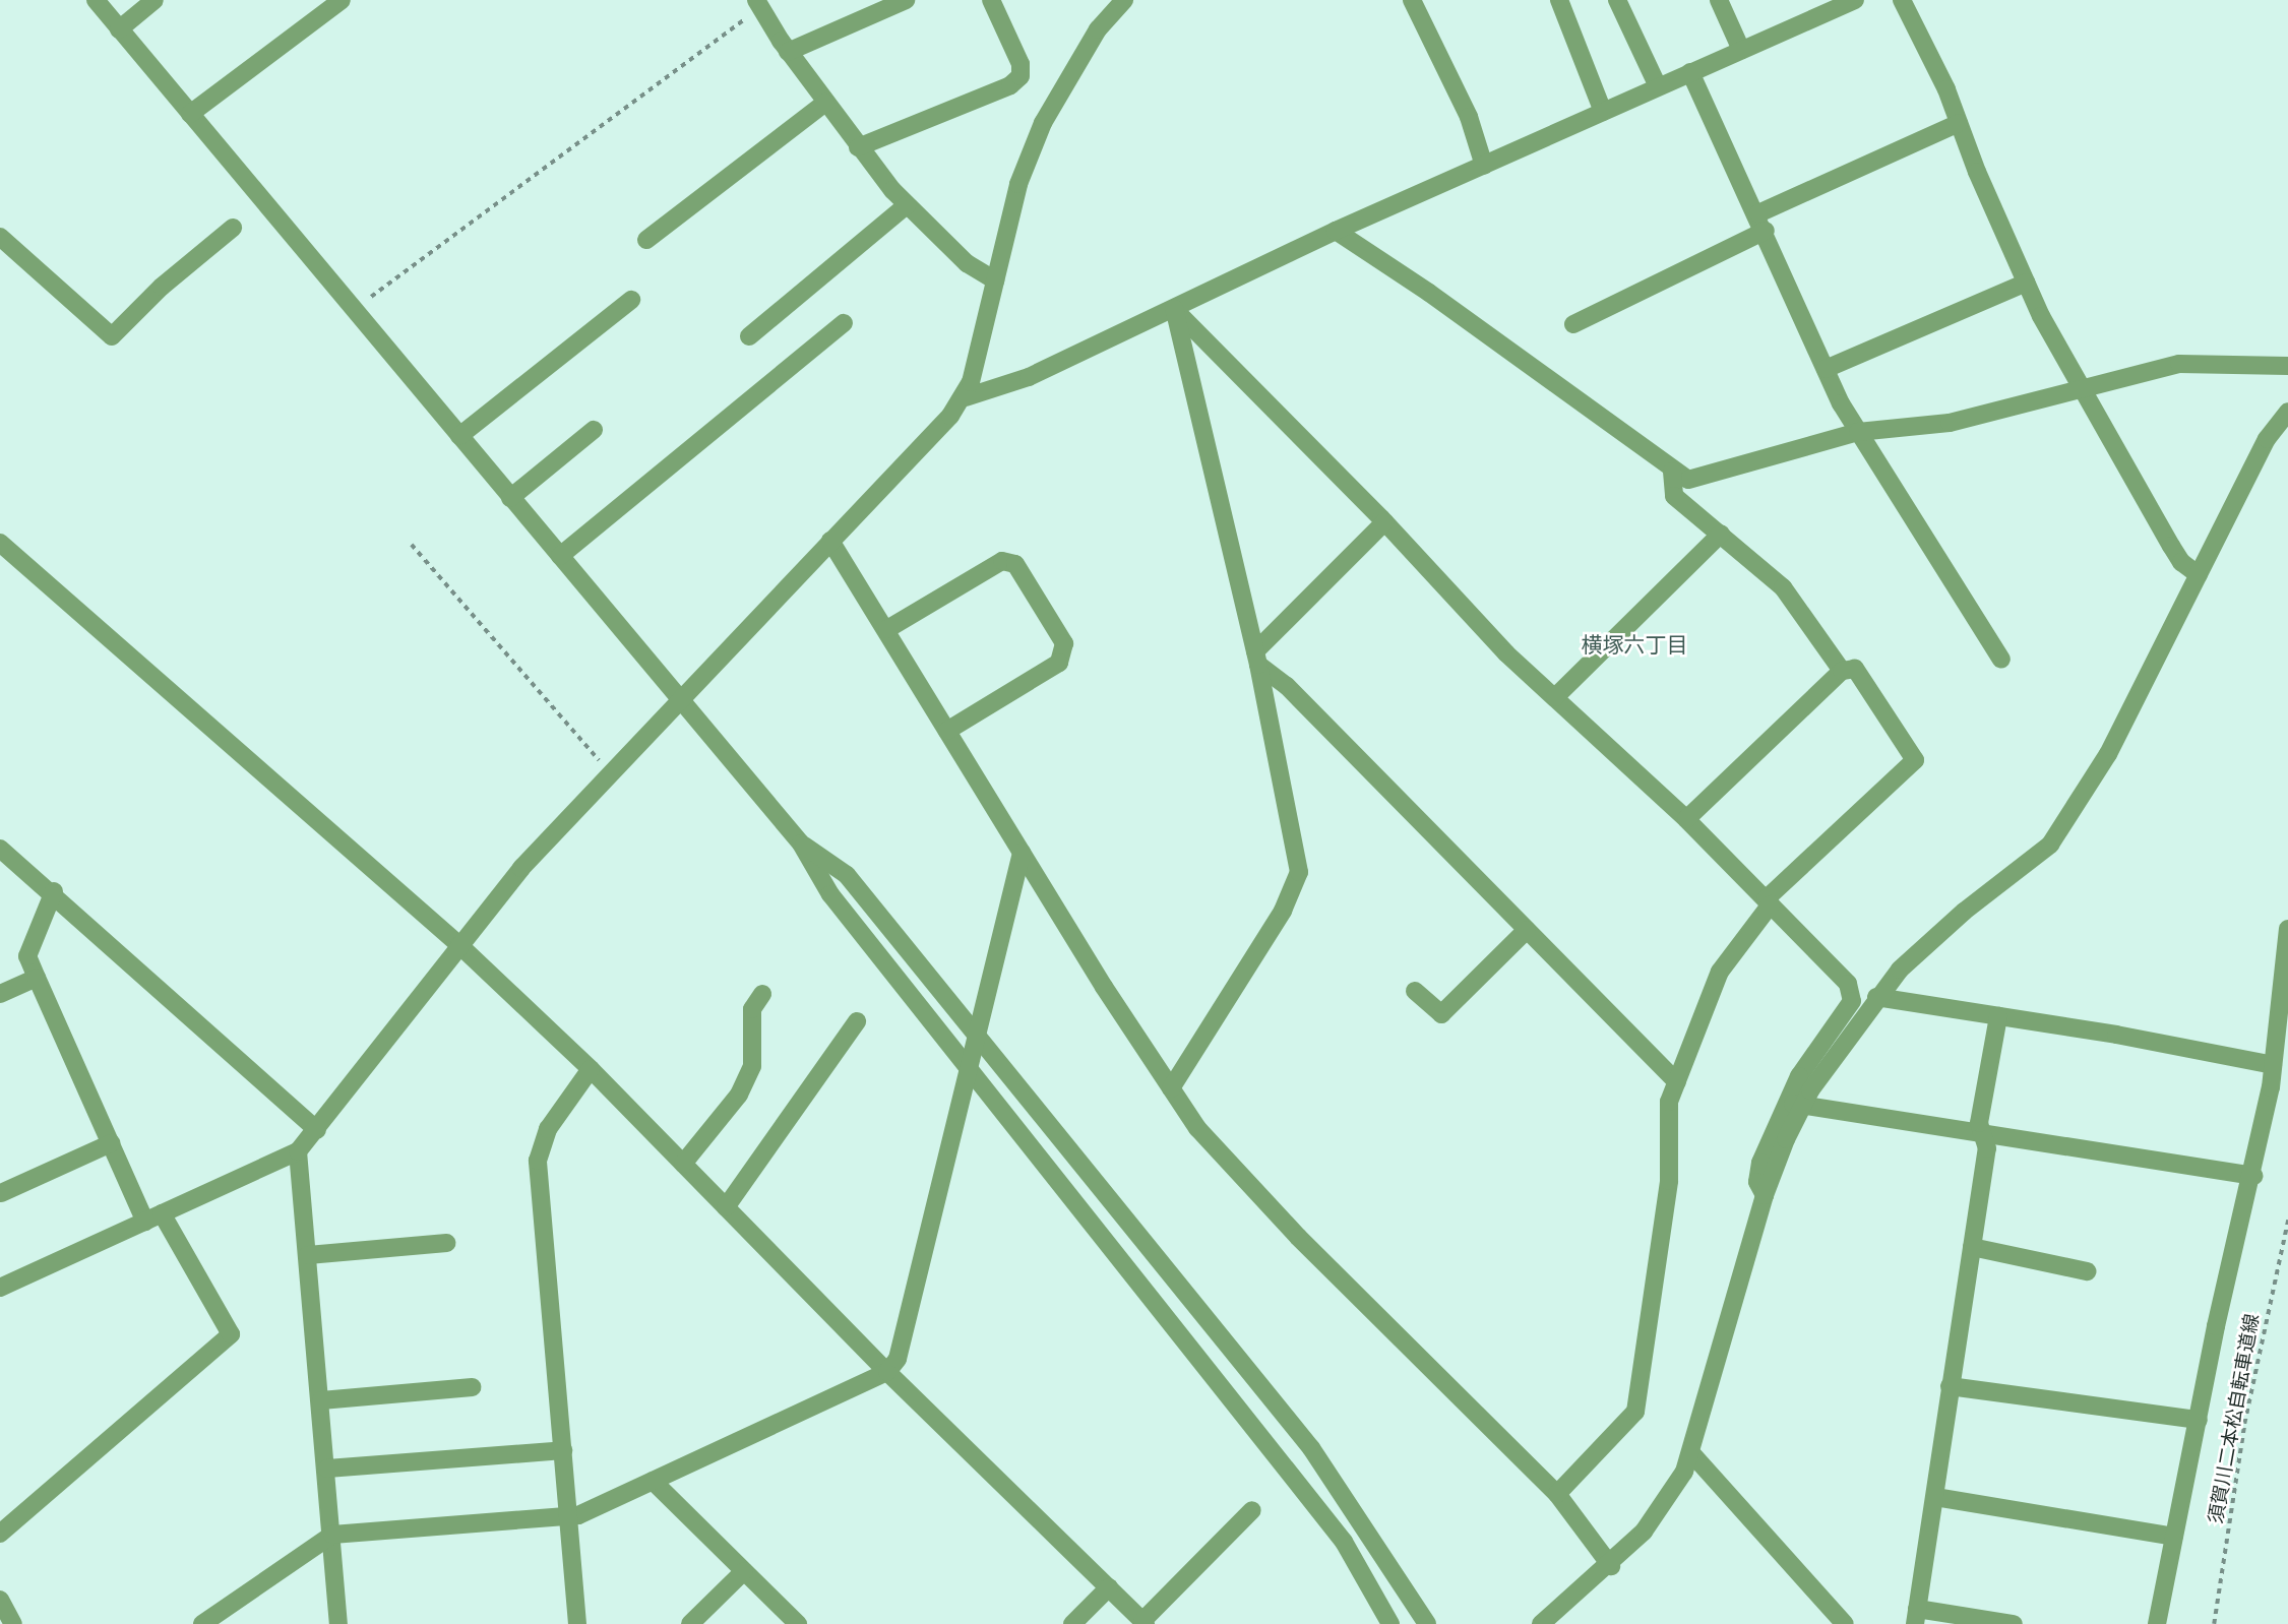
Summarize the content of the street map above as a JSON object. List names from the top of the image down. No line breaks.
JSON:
{"streets":{"path":["須賀川二本松自転車道線"]},"districts":["横塚六丁目"]}
